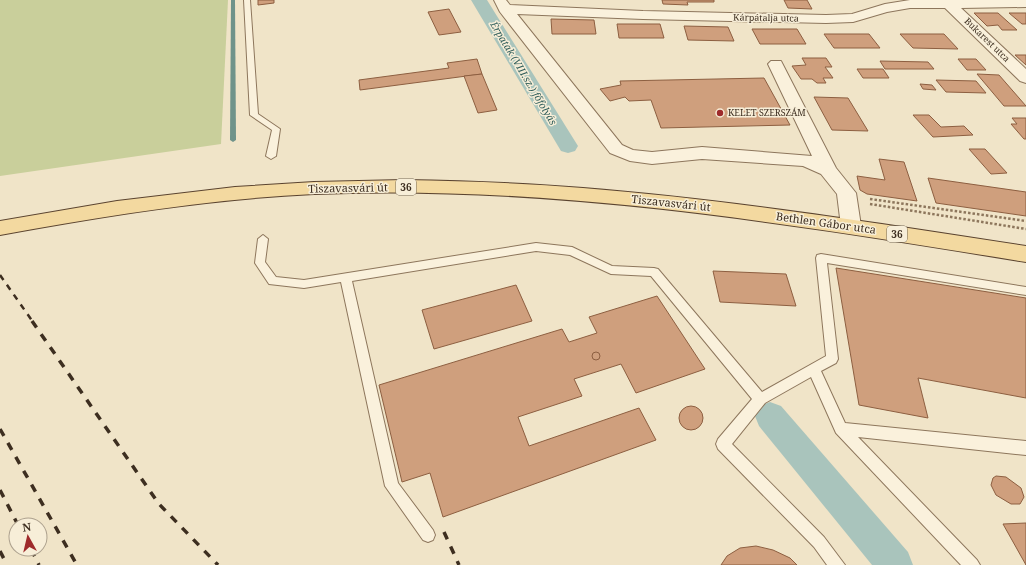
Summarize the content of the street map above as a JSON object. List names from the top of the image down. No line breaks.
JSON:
{"streets":{"main road":["36","Tiszavasvári út","Bethlen Gábor utca"],"street":["Kárpátalja utca","Bukarest utca"]},"crossings":[["Kárpátalja utca","Bukarest utca"],["Tiszavasvári út","Bethlen Gábor utca"]],"water":["Érpatak (VIII.sz.) főfolyás"],"places":["KELET SZERSZÁM"],"north":"top"}
